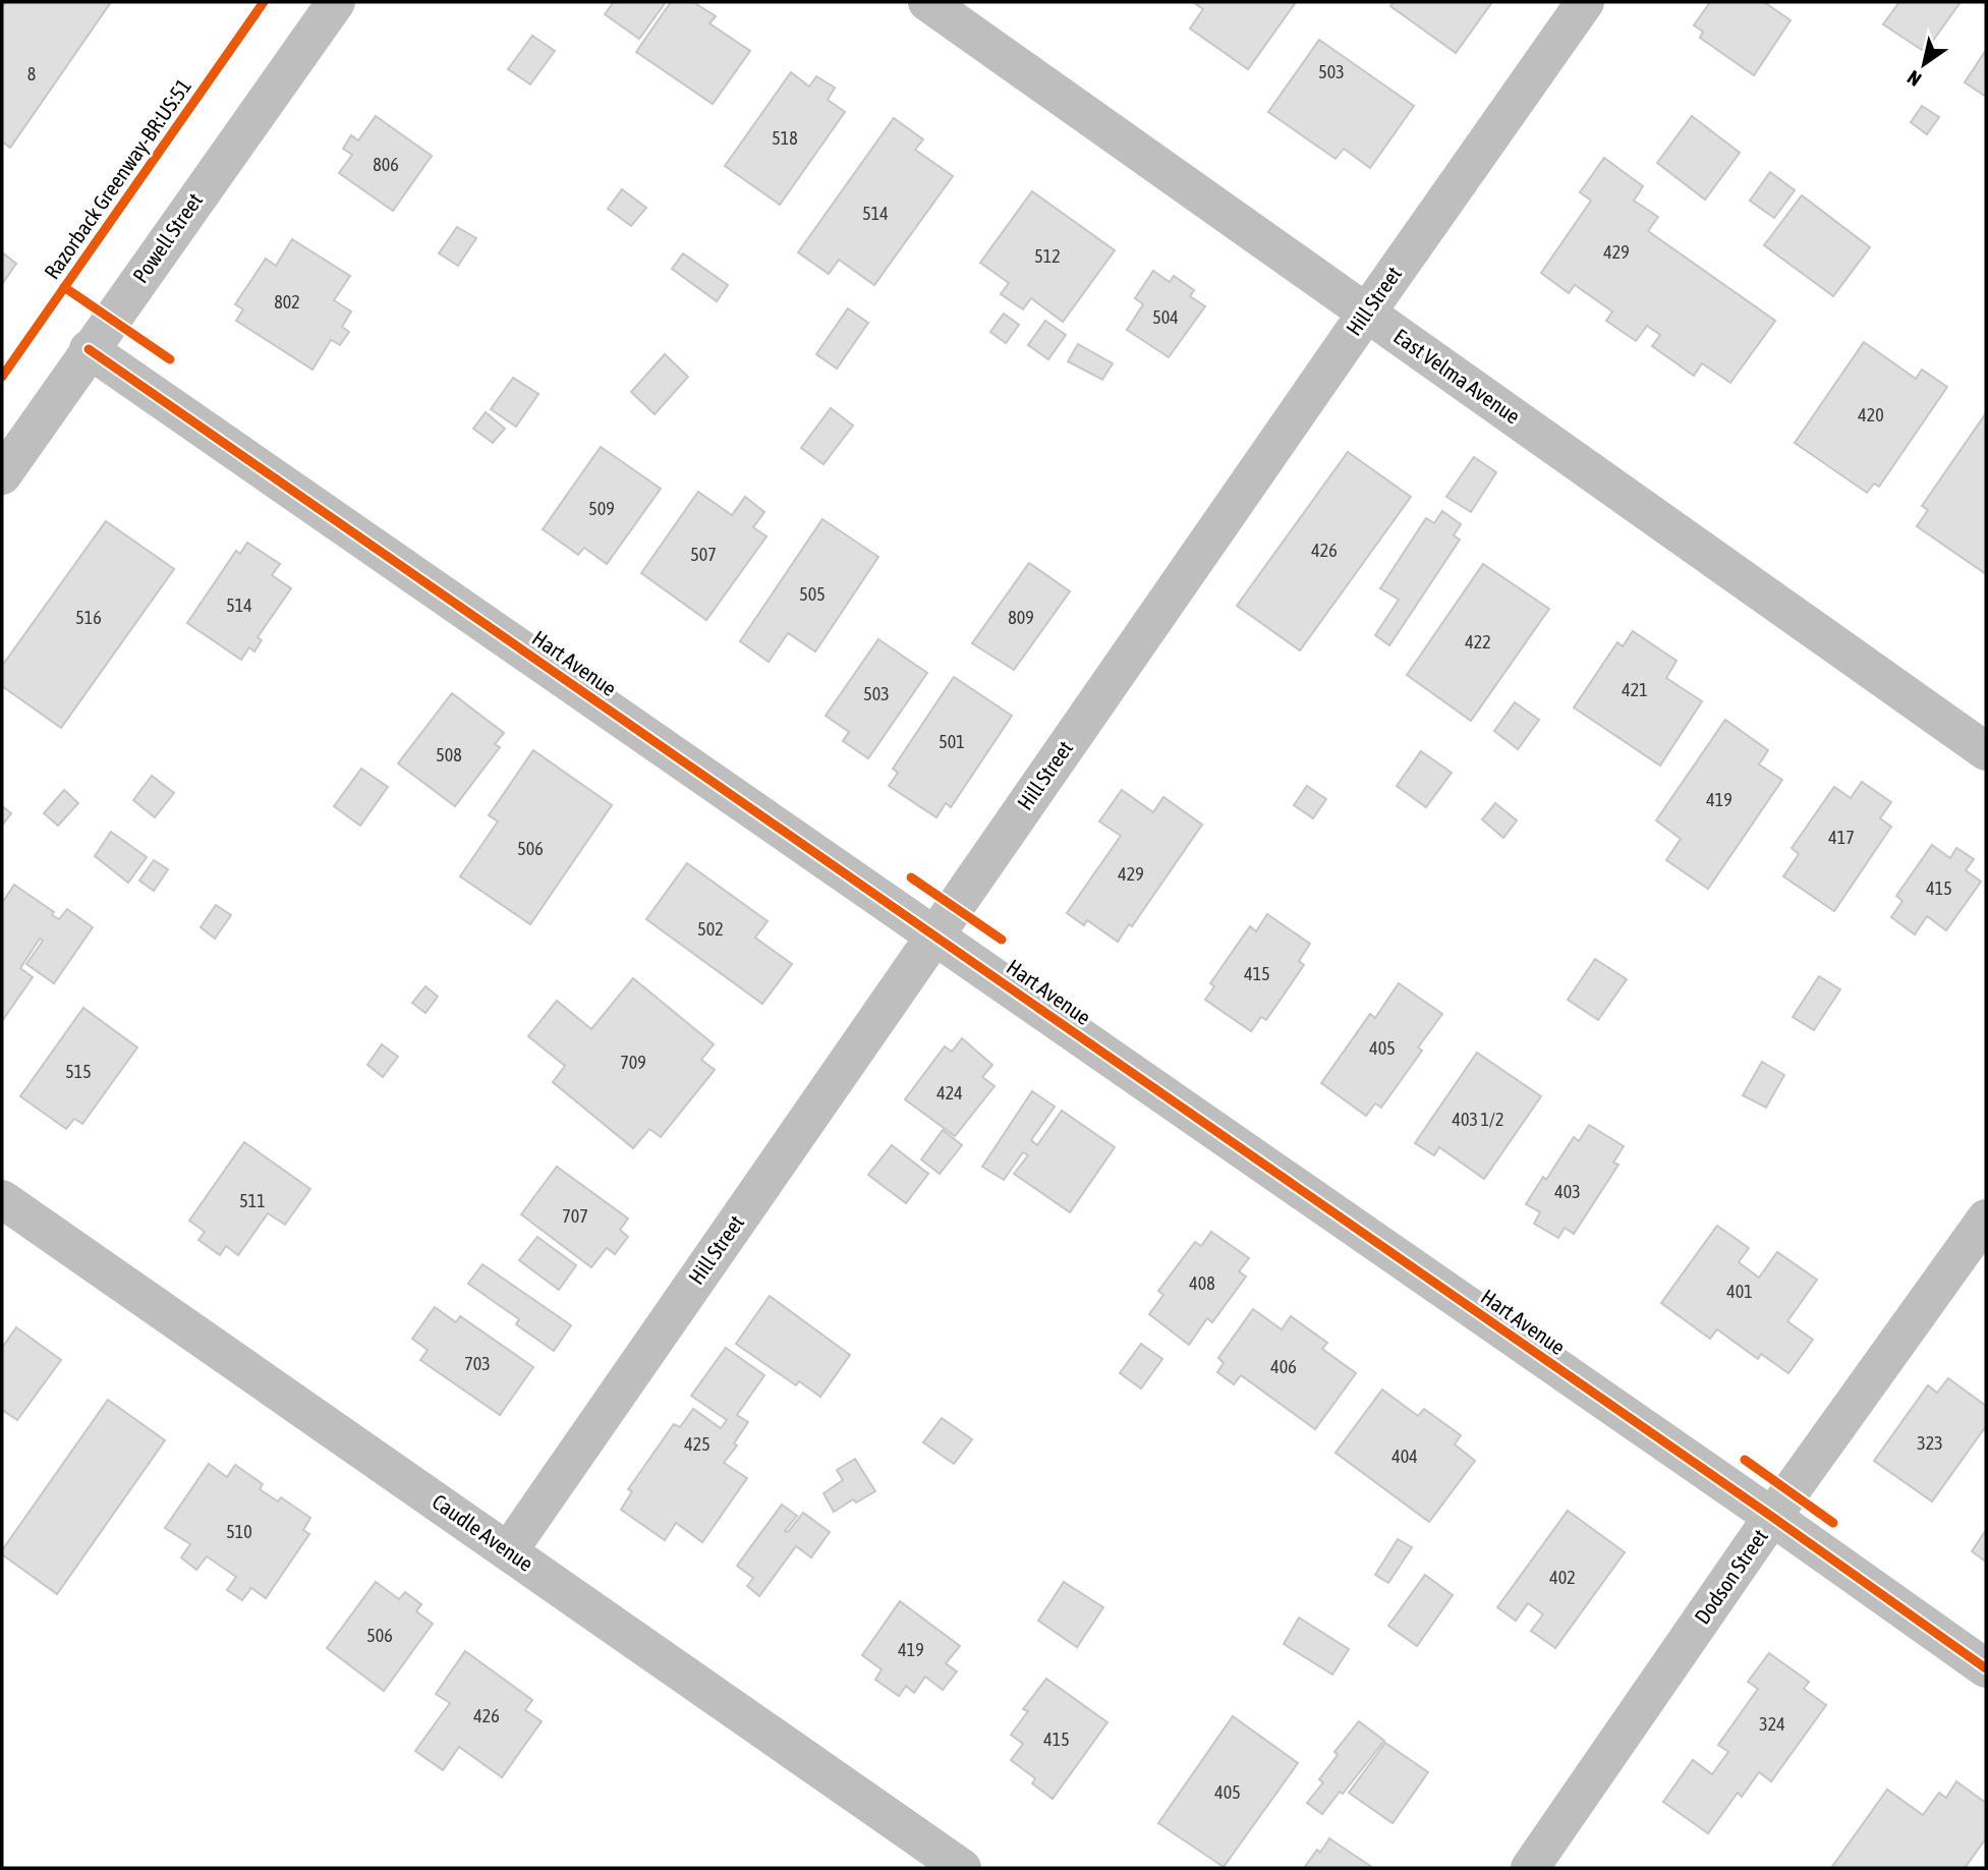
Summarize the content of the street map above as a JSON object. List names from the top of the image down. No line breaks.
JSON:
{"streets":{"street":["Powell Street","Hill Street","East Velma Avenue","Hart Avenue","Caudle Avenue","Dodson Street"],"cycle path":["Razorback Greenway-BR:US:51"]},"crossings":[["Powell Street","Hart Avenue"],["Hill Street","East Velma Avenue"],["Hill Street","Hart Avenue"],["Hill Street","Caudle Avenue"],["Hart Avenue","Dodson Street"]],"house_numbers":["503","8","518","806","514","429","512","802","504","420","509","426","507","505","514","516","809","422","421","503","501","508","419","417","506","429","415","502","415","405","709","515","424","403 1/2","403","511","707","408","401","703","406","323","425","404","510","402","506","419","426","324","415","405"],"north":"bottom left"}
